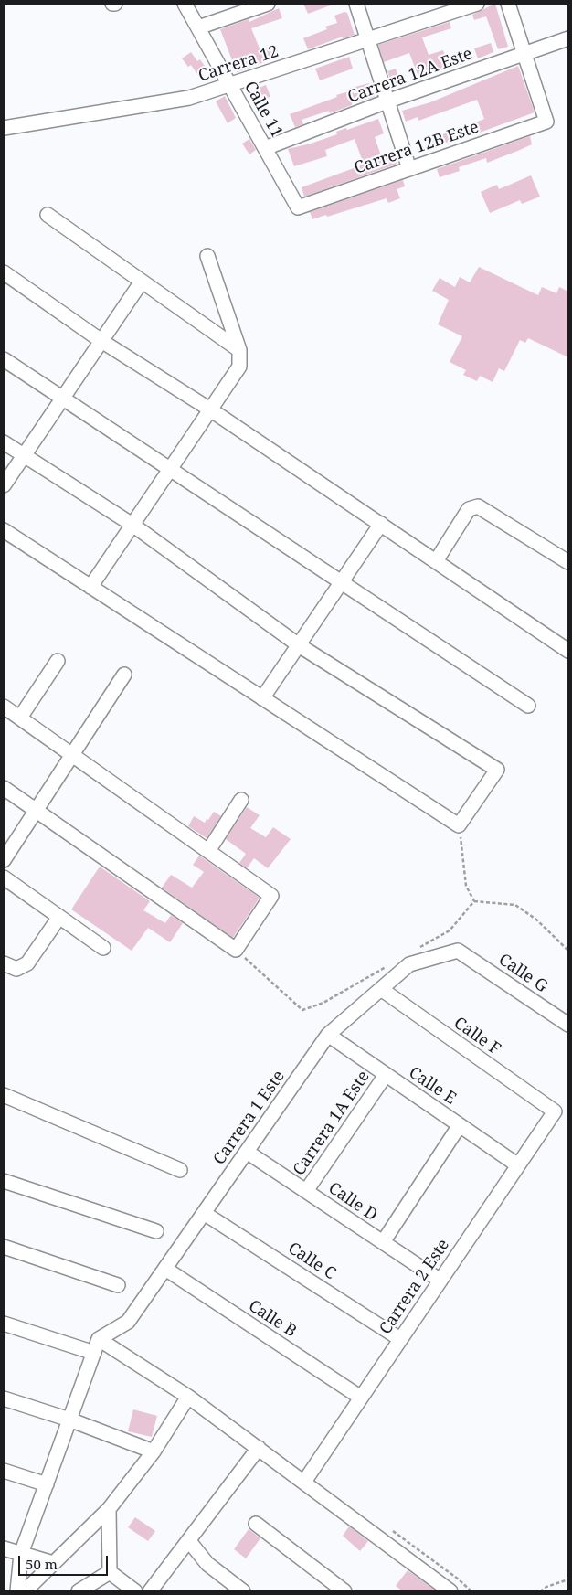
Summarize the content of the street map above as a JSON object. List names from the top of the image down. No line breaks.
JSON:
{"streets":{"street":["Carrera 12","Carrera 12A Este","Calle 11","Carrera 12B Este","Calle G","Calle F","Calle E","Carrera 1 Este","Carrera 1A Este","Calle D","Calle C","Carrera 2 Este","Calle B"]},"crossings":[["Carrera 12","Calle 11"],["Carrera 12A Este","Calle 11"],["Carrera 12A Este","Carrera 12B Este"],["Calle 11","Carrera 12B Este"],["Calle G","Carrera 1 Este"],["Calle F","Carrera 1 Este"],["Calle F","Carrera 2 Este"],["Calle E","Carrera 1 Este"],["Calle E","Carrera 1A Este"],["Calle E","Carrera 2 Este"],["Carrera 1 Este","Calle D"],["Carrera 1 Este","Calle C"],["Carrera 1 Este","Calle B"],["Carrera 1A Este","Calle D"],["Calle D","Carrera 2 Este"],["Calle C","Carrera 2 Este"],["Carrera 2 Este","Calle B"]],"scale_bar":"50 m"}
